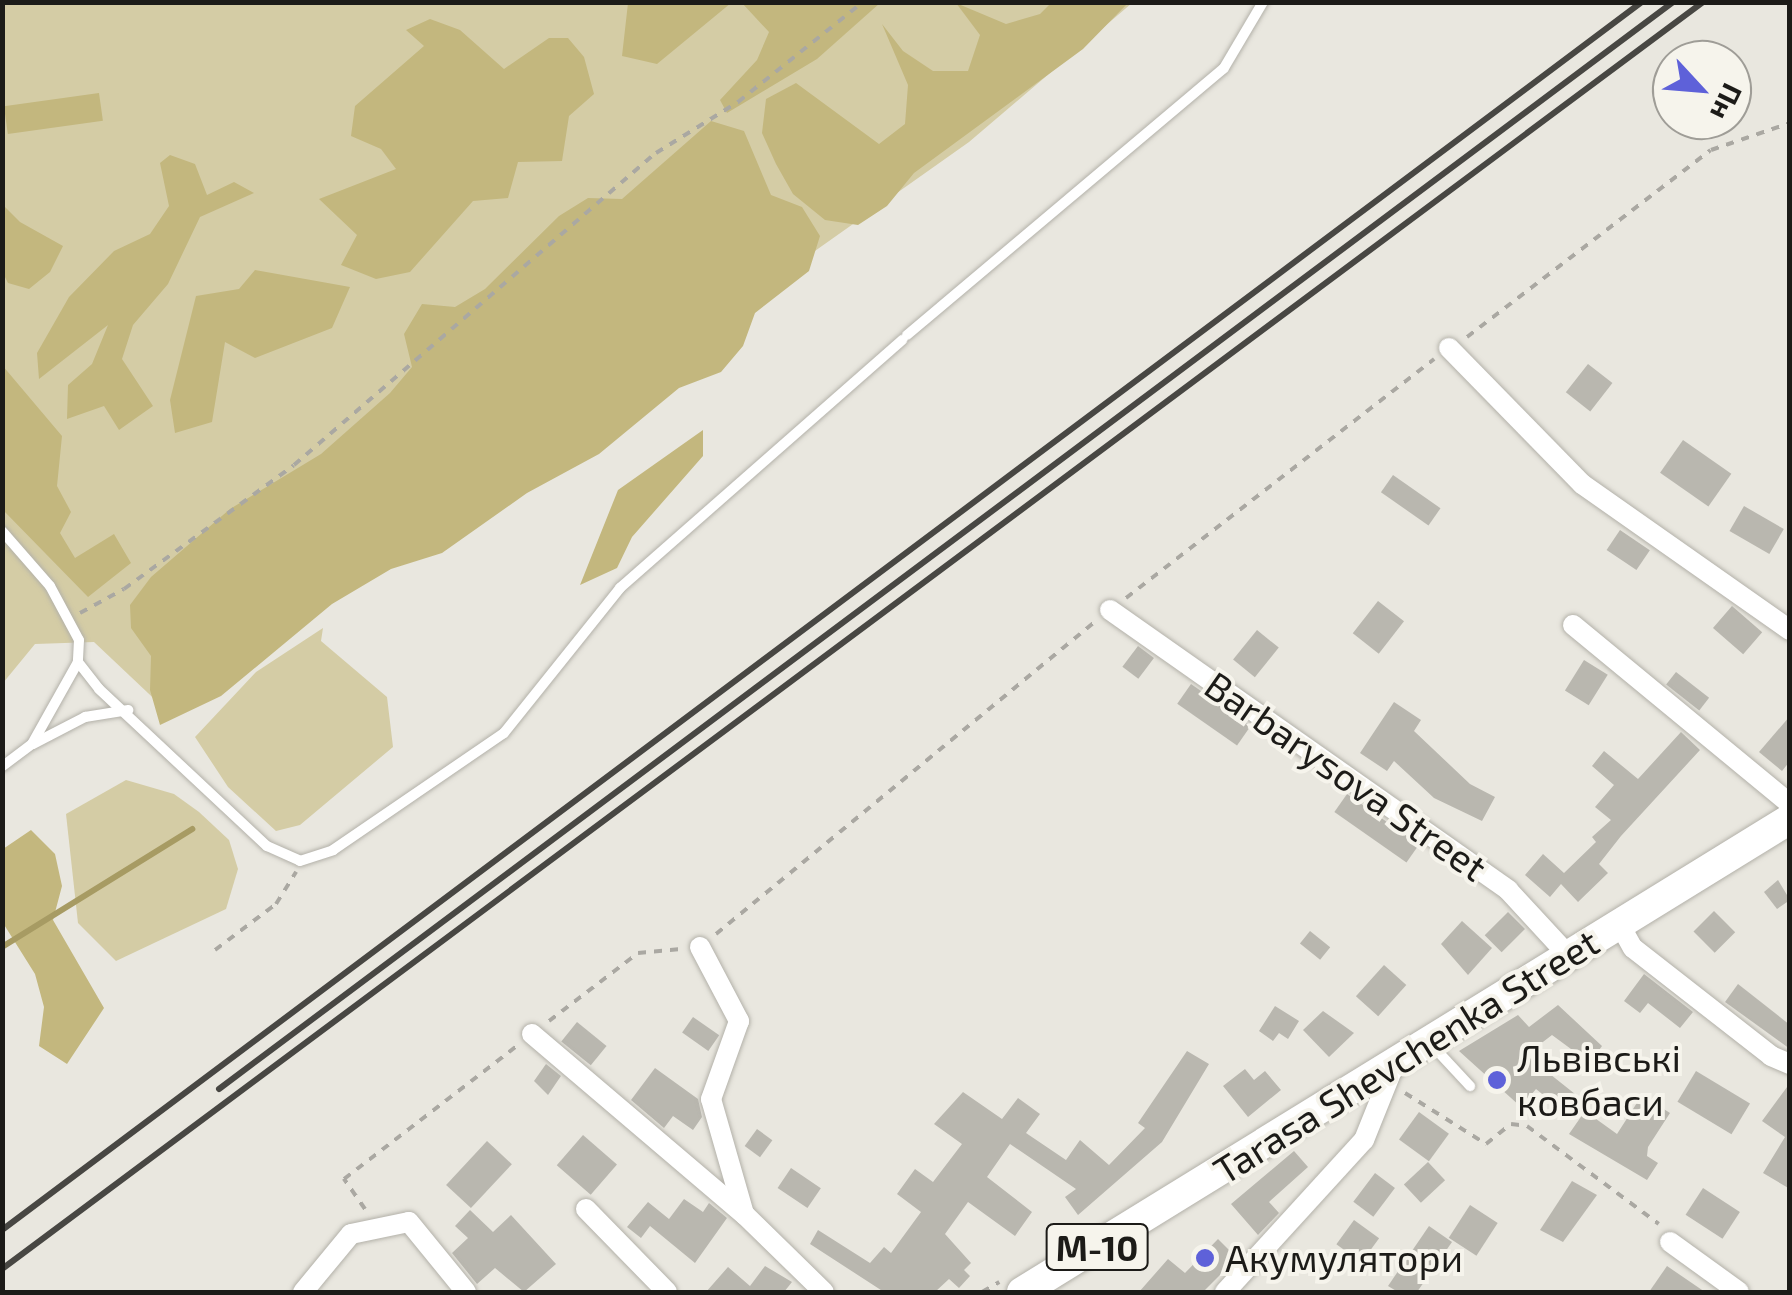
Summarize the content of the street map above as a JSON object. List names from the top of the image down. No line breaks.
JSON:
{"streets":{"main road":["Tarasa Shevchenka Street","М-10"],"street":["Barbarysova Street"]},"crossings":[["Barbarysova Street","Tarasa Shevchenka Street"]],"places":["Львівські ковбаси","Акумулятори"],"north":"bottom right"}
